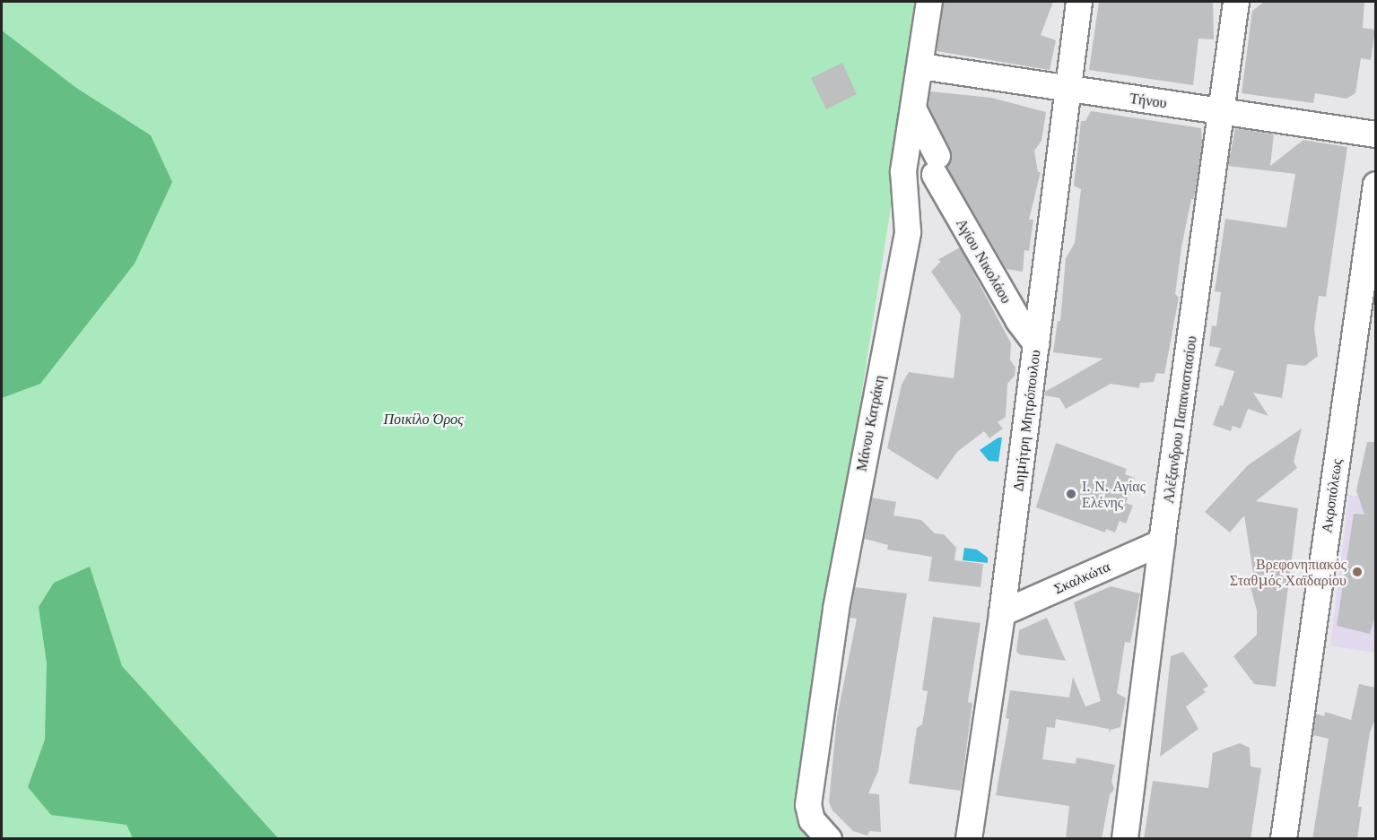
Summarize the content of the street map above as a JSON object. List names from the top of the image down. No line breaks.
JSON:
{"streets":{"street":["Τήνου","Αγίου Νικολάου","Αλέξανδρου Παπαναστασίου","Δημήτρη Μητρόπουλου","Μάνου Κατράκη","Ακροπόλεως","Σκαλκώτα"]},"crossings":[["Τήνου","Αλέξανδρου Παπαναστασίου"],["Τήνου","Δημήτρη Μητρόπουλου"],["Τήνου","Μάνου Κατράκη"],["Αγίου Νικολάου","Δημήτρη Μητρόπουλου"],["Αγίου Νικολάου","Μάνου Κατράκη"],["Αλέξανδρου Παπαναστασίου","Σκαλκώτα"],["Δημήτρη Μητρόπουλου","Σκαλκώτα"]],"parks":["Ποικίλο Όρος"],"places":["Ι. Ν. Αγίας Ελένης","Βρεφονηπιακός Σταθμός Χαϊδαρίου"]}
